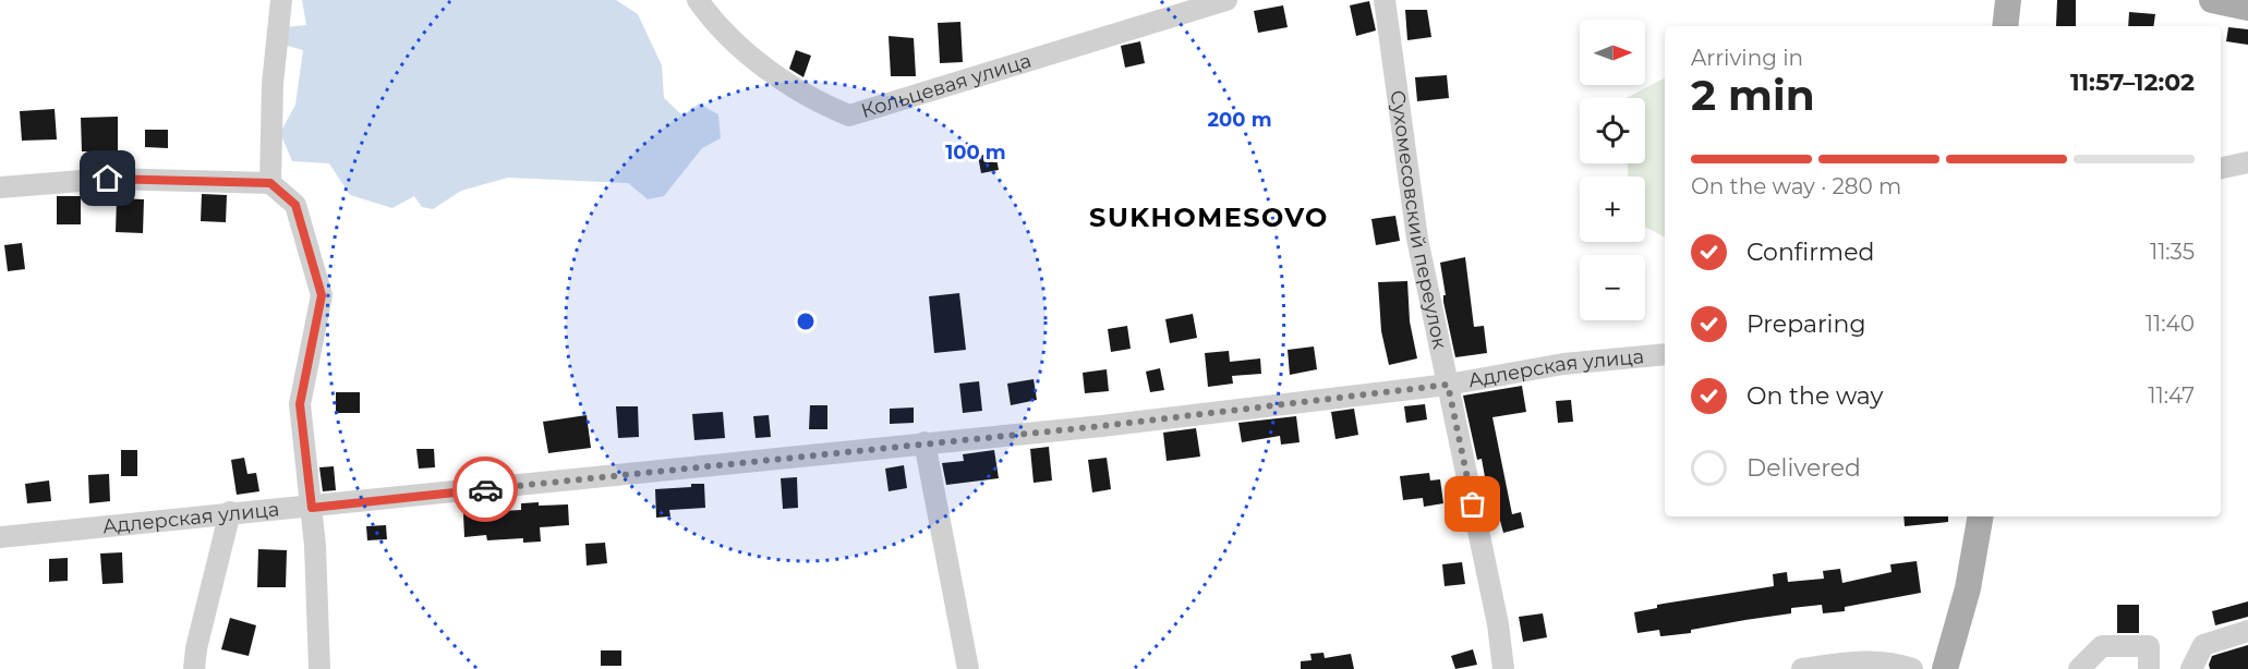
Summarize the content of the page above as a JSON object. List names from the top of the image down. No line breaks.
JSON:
{"streets":{"street":["Кольцевая улица","Сухомесовский переулок","Адлерская улица"]},"crossings":[["Сухомесовский переулок","Адлерская улица"]],"districts":["SUKHOMESOVO"],"north":"right","page":{"map_buttons":["+","−"],"heading":["2 min","Arriving in","11:57–12:02"],"bar":"On the way · 280 m","list":[["Confirmed","11:35"],["Preparing","11:40"],["On the way","11:47"],"Delivered"]},"rings":["200 m","100 m"]}
